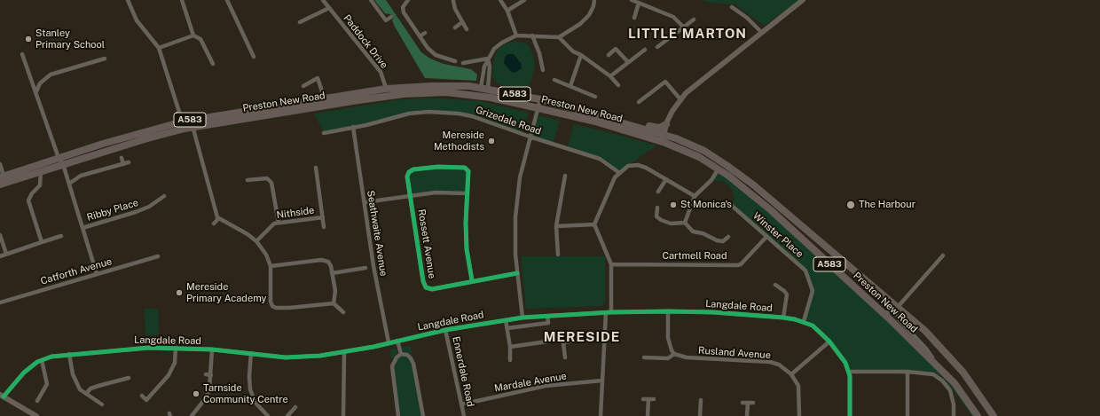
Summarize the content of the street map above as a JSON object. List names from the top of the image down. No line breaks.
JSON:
{"streets":{"highway":["A583","Preston New Road"],"street":["Paddock Drive","Grizedale Road","Ribby Place","Nithside","Seathwaite Avenue","Winster Place","Rossett Avenue","Cartmell Road","Catforth Avenue","Langdale Road","Rusland Avenue","Ennerdale Road","Mardale Avenue"]},"crossings":[["Paddock Drive","Preston New Road"],["A583","Preston New Road"],["Grizedale Road","Seathwaite Avenue"],["Seathwaite Avenue","Langdale Road"],["Winster Place","Cartmell Road"],["Winster Place","Langdale Road"],["Langdale Road","Ennerdale Road"],["Ennerdale Road","Mardale Avenue"]],"districts":["LITTLE MARTON","MERESIDE"],"places":["Stanley Primary School","Mereside Methodists","St Monica's","The Harbour","Mereside Primary Academy","Tarnside Community Centre"]}
